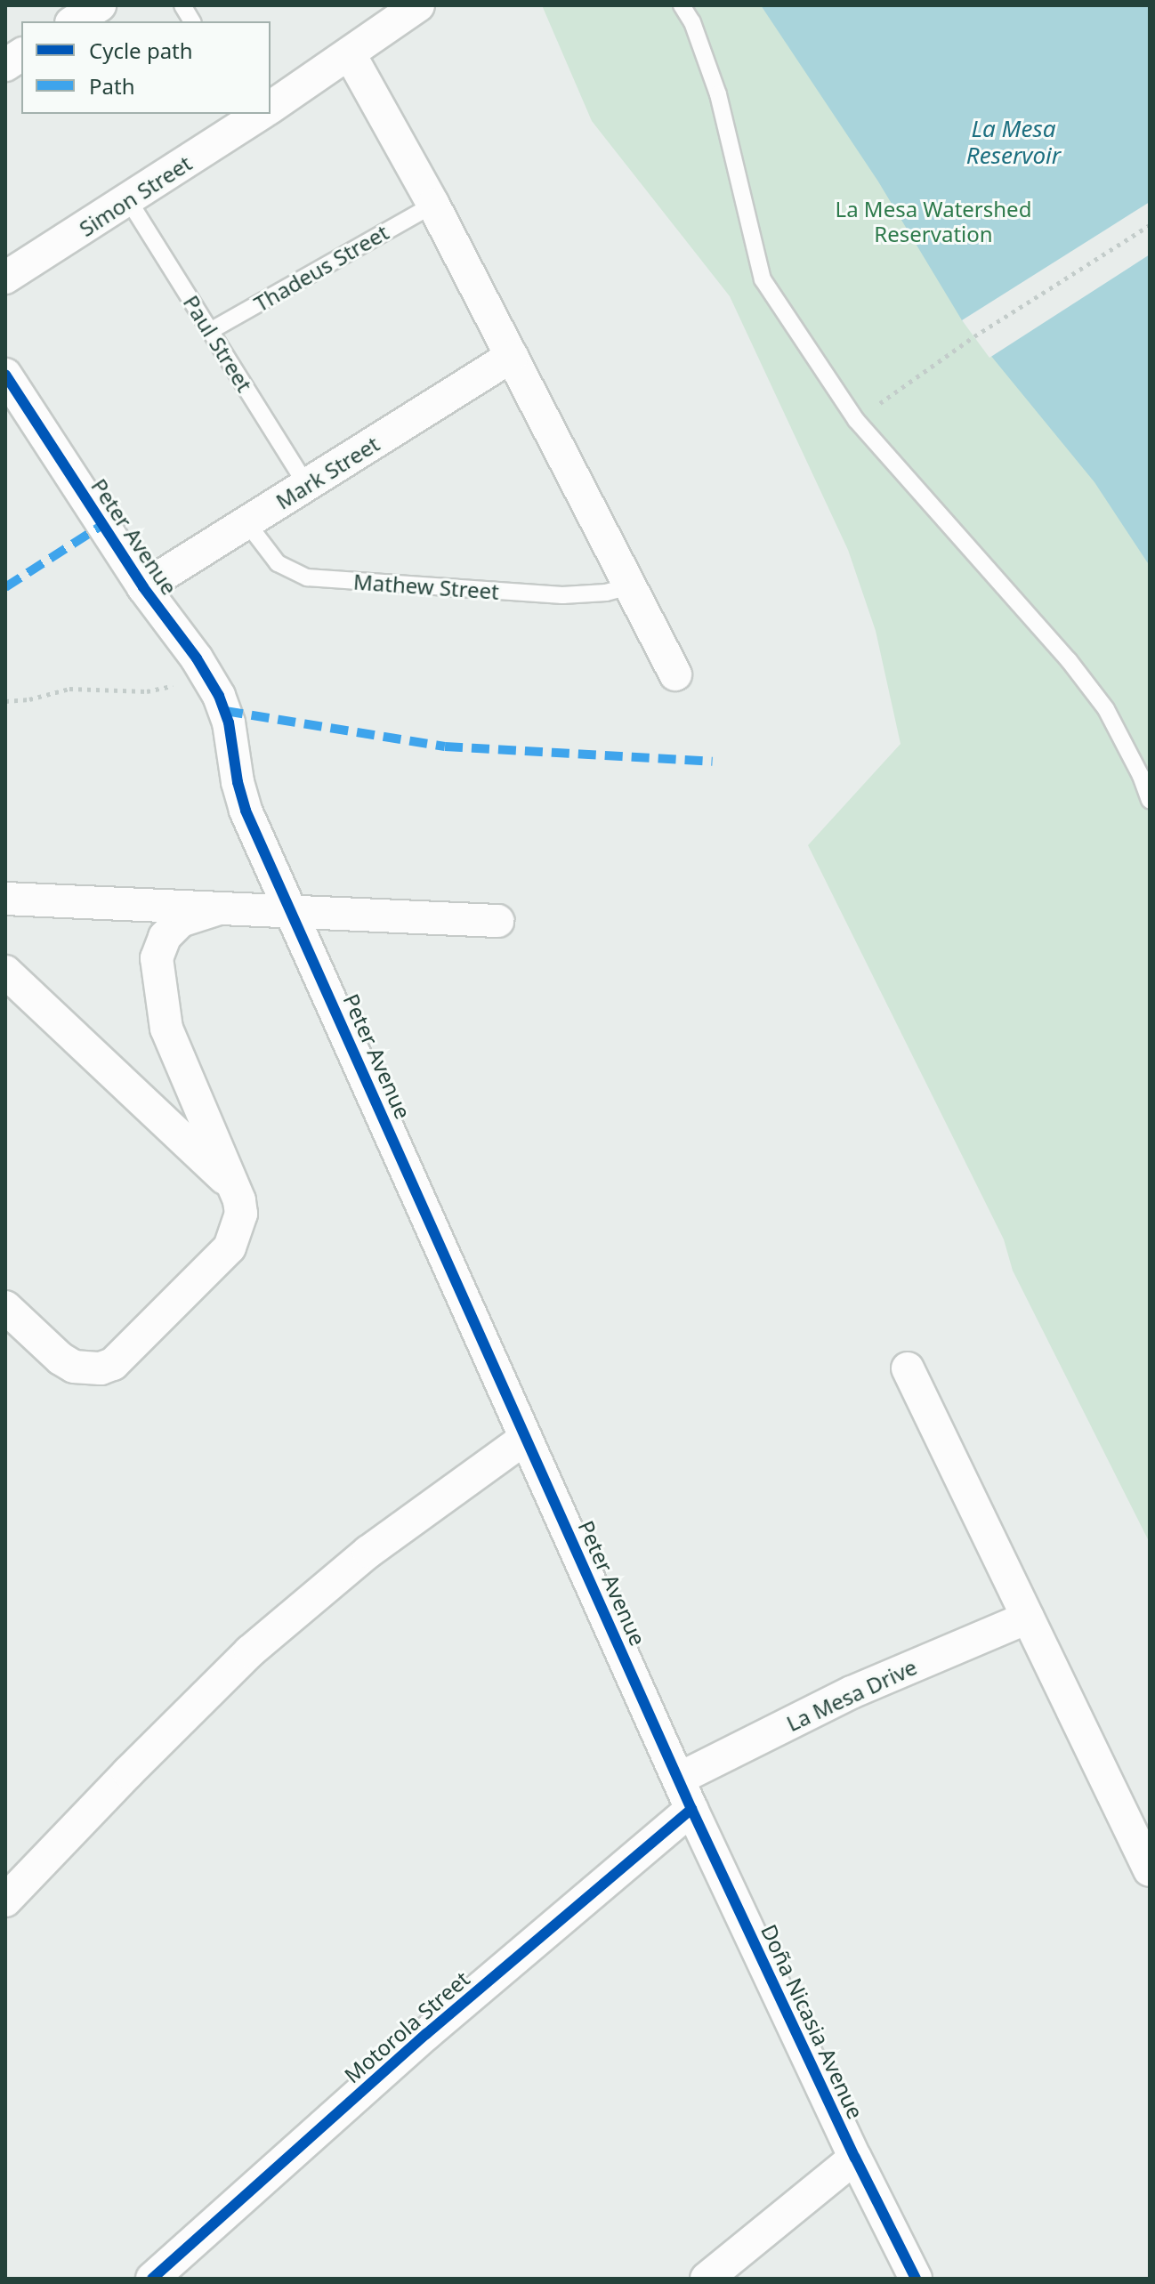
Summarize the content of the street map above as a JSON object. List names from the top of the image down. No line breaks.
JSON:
{"streets":{"street":["Simon Street","Mark Street","Peter Avenue","La Mesa Drive","Doña Nicasia Avenue","Motorola Street"],"lane":["Thadeus Street","Paul Street","Mathew Street"]},"crossings":[["Simon Street","Paul Street"],["Thadeus Street","Paul Street"],["Paul Street","Mark Street"],["Mark Street","Peter Avenue"],["Mark Street","Mathew Street"],["Peter Avenue","La Mesa Drive"],["Peter Avenue","Doña Nicasia Avenue"],["La Mesa Drive","Doña Nicasia Avenue"],["Doña Nicasia Avenue","Motorola Street"]],"water":["La Mesa Reservoir"],"parks":["La Mesa Watershed Reservation"],"legend":["Cycle path","Path"]}
